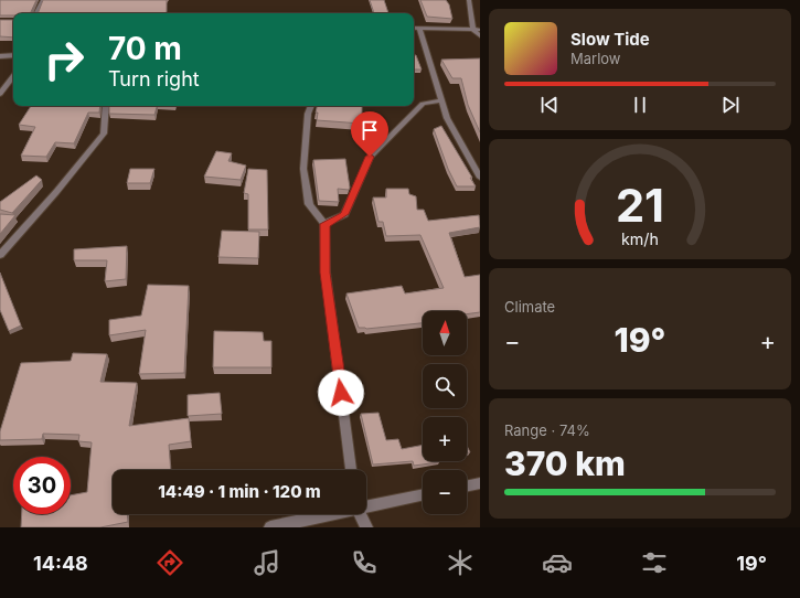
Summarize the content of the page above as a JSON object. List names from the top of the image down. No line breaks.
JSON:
{"north":"top","page":{"turn":["70 m","Turn right"],"song":["Slow Tide","Marlow"],"tile":["Climate",["Range · 74%","370 km"]],"map_buttons":["+","−"],"heat":["−","19°","+"],"limit":"30","trip":"14:49 · 1 min · 120 m","tabs":["14:48","19°"],"gauge":["21","km/h"]}}
